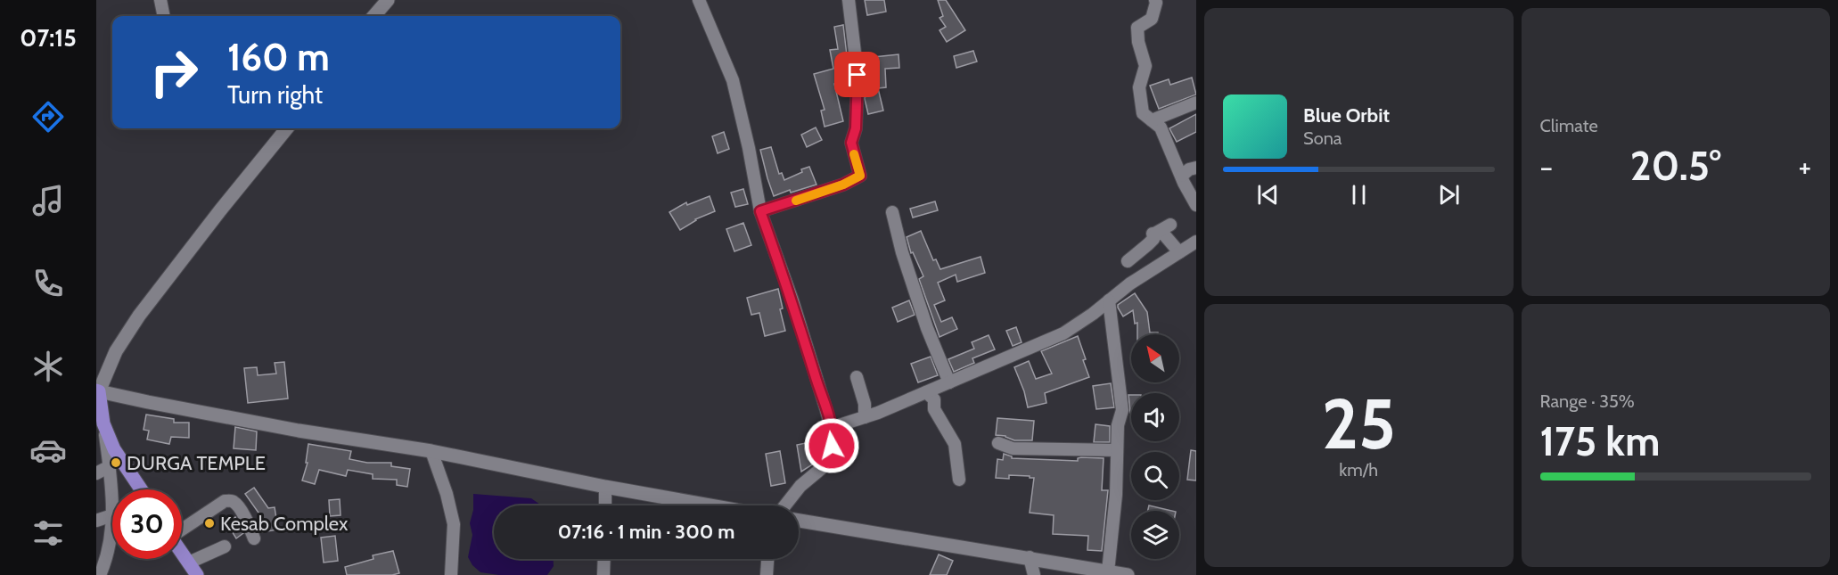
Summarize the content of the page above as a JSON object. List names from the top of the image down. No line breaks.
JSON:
{"places":["DURGA TEMPLE","Kesab Complex"],"north":"top left","page":{"tabs":"07:15","tile":["Climate",["25","km/h"],["Range · 35%","175 km"]],"turn":["160 m","Turn right"],"song":["Blue Orbit","Sona"],"heat":["−","20.5°","+"],"limit":"30","trip":"07:16 · 1 min · 300 m"}}
